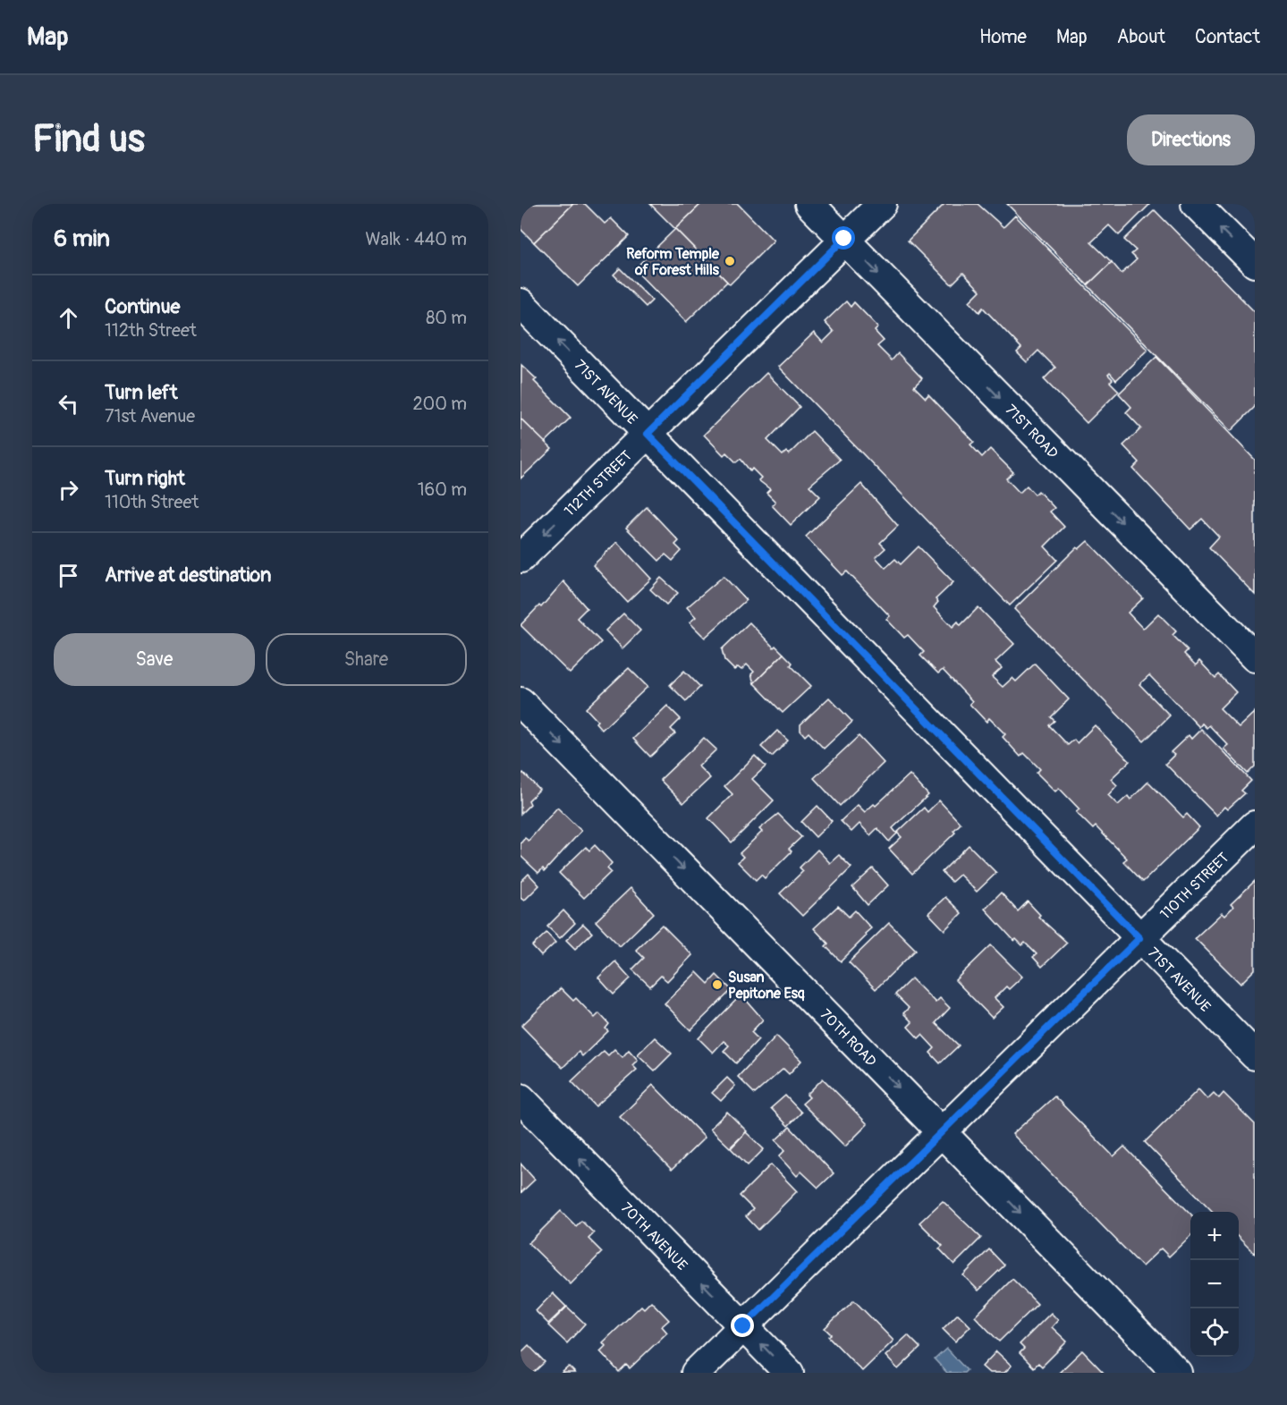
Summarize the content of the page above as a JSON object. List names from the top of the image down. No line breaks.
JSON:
{"streets":{"street":["71ST AVENUE","71ST ROAD","112TH STREET","110TH STREET","70TH ROAD","70TH AVENUE"]},"crossings":[["71ST AVENUE","112TH STREET"],["71ST AVENUE","110TH STREET"],["71ST ROAD","112TH STREET"],["110TH STREET","70TH ROAD"],["110TH STREET","70TH AVENUE"]],"one_way":["71ST ROAD","112TH STREET","70TH ROAD","70TH AVENUE"],"places":["Reform Temple of Forest Hills","Susan Pepitone Esq"],"page":{"header":"Map","nav":["Home","Map","About","Contact"],"buttons":["Directions",["Save","Share"]],"title":"Find us","heading":["6 min","Walk · 440 m"],"list":[["Continue","112th Street","80 m"],["Turn left","71st Avenue","200 m"],["Turn right","110th Street","160 m"],"Arrive at destination"],"map_buttons":["+","−"]}}
